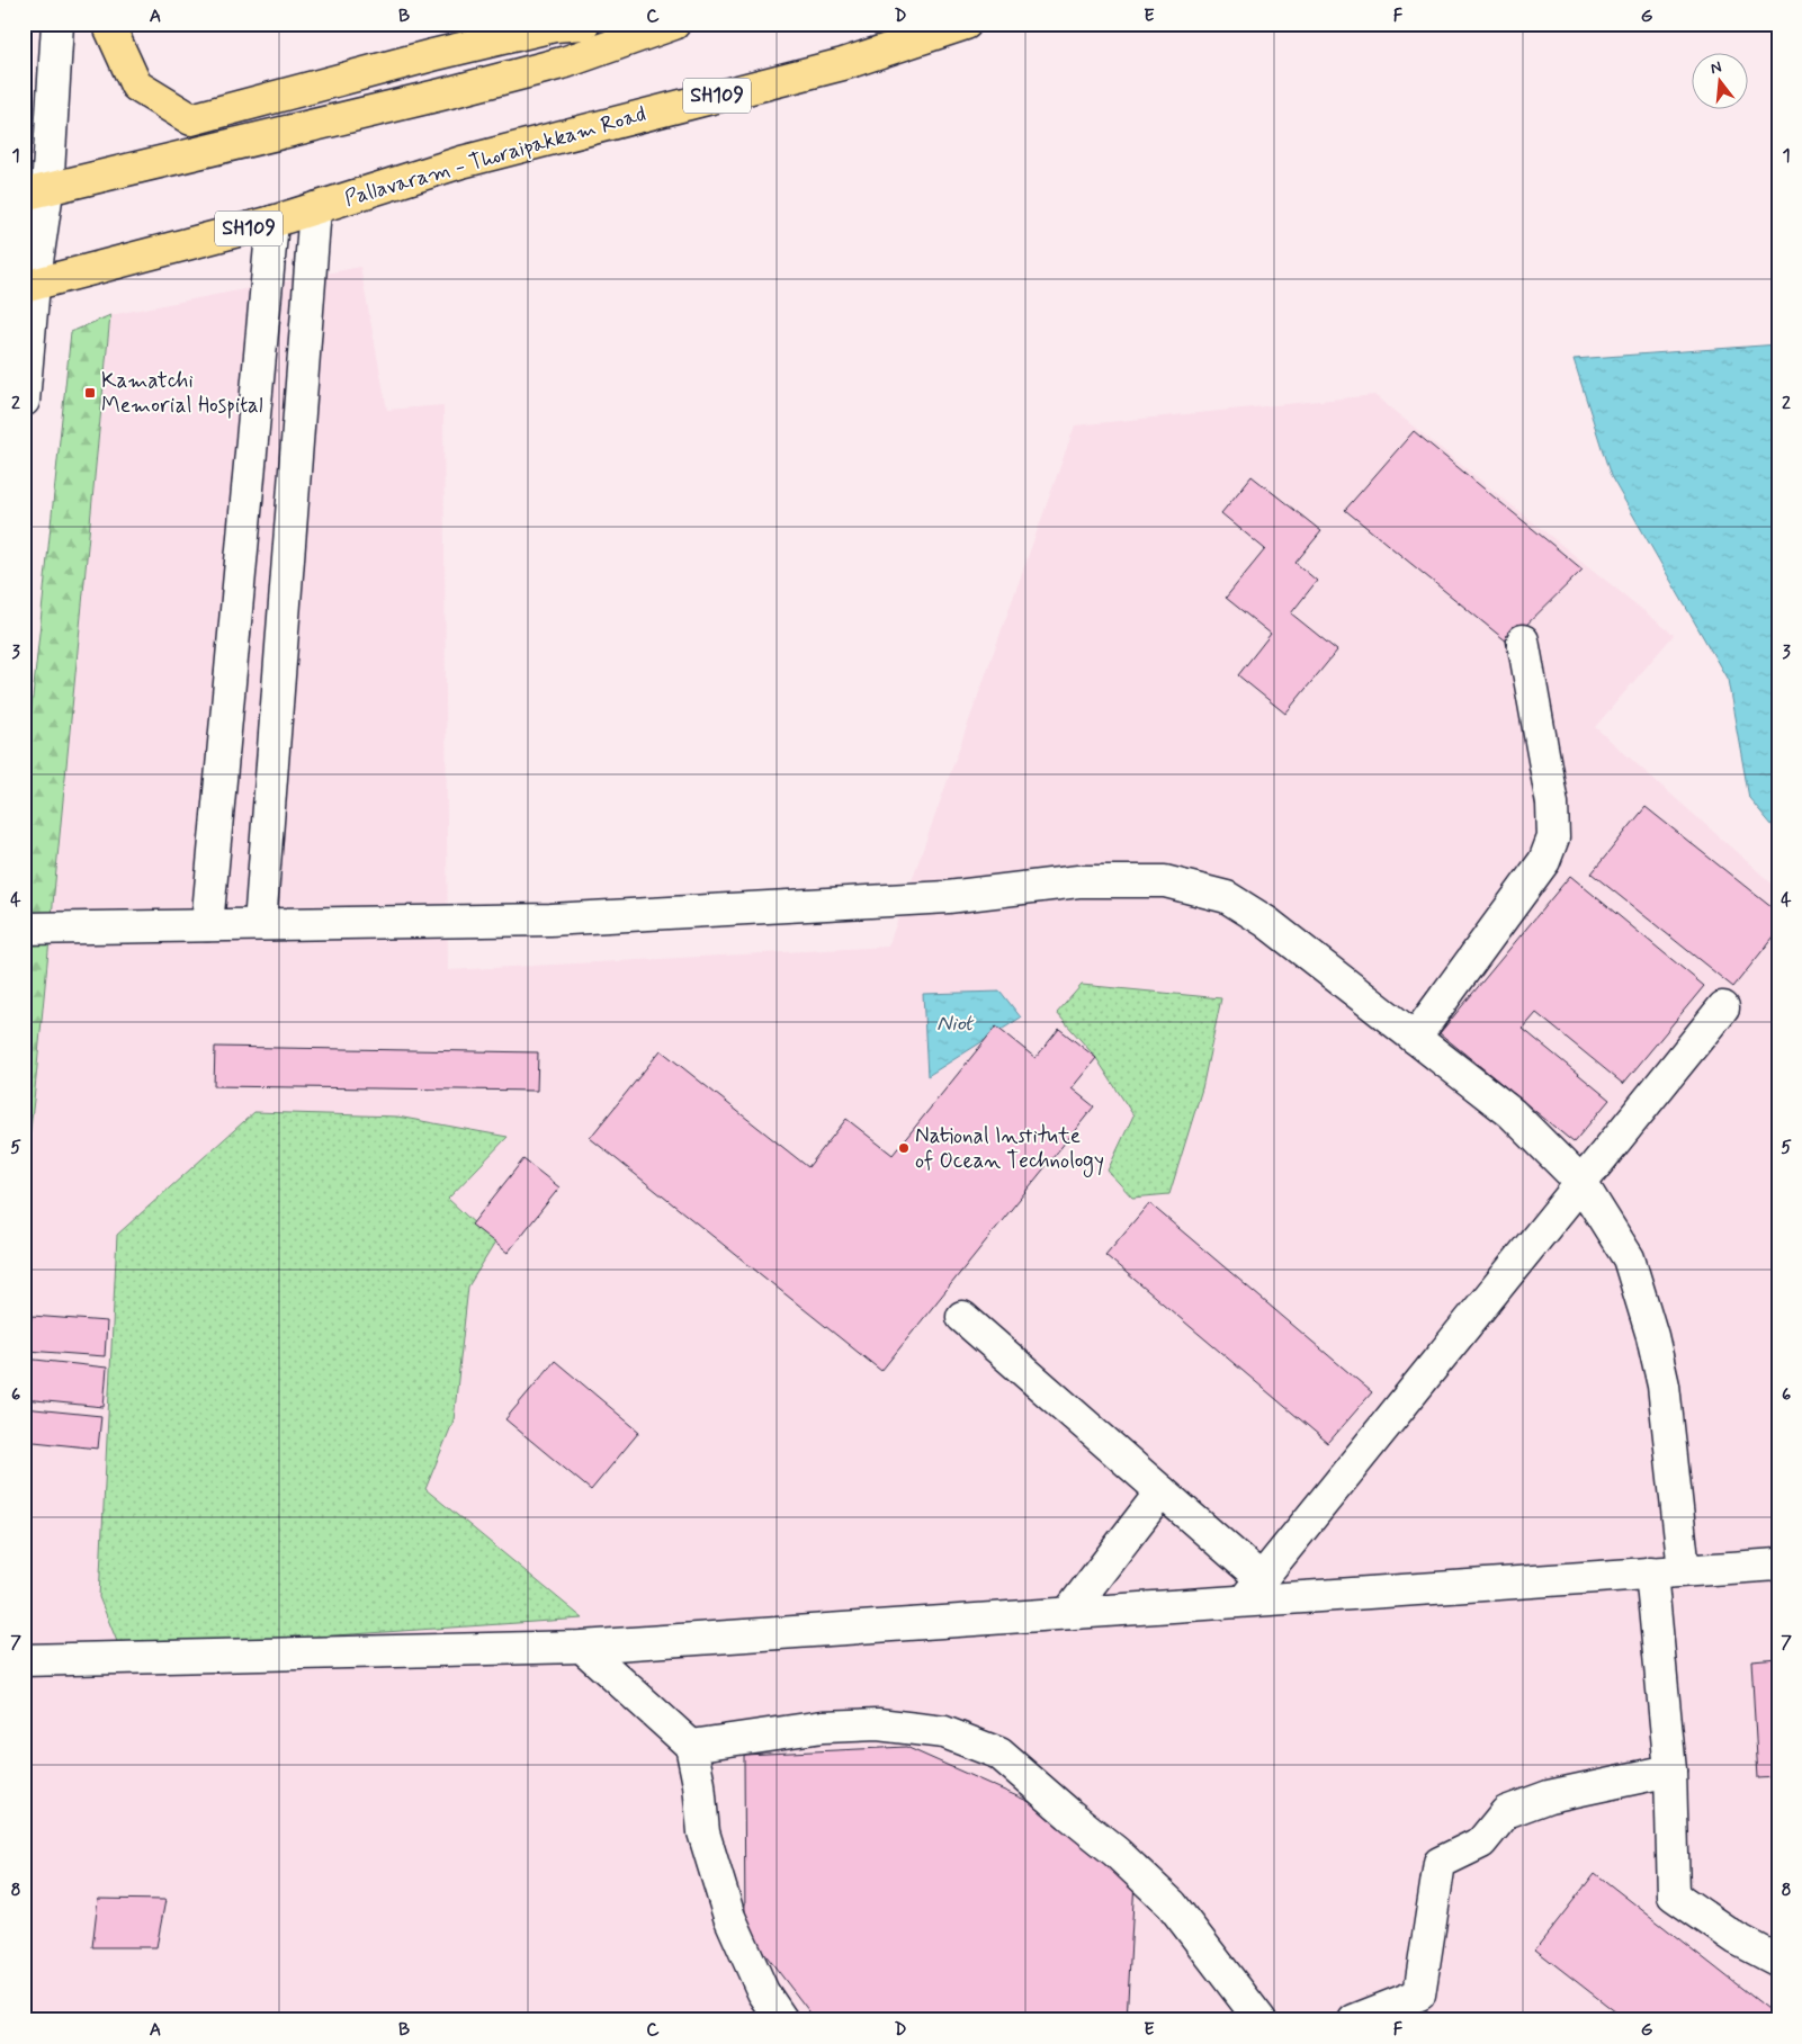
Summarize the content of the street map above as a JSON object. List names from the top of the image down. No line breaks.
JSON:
{"streets":{"main road":["SH109","Pallavaram - Thoraipakkam Road"]},"water":["Niot"],"places":{"transit":["Kamatchi Memorial Hospital"],"other":["National Institute of Ocean Technology"]},"north":"top","grid":{"columns":["A","B","C","D","E","F","G"],"rows":["1","2","3","4","5","6","7","8"]}}
